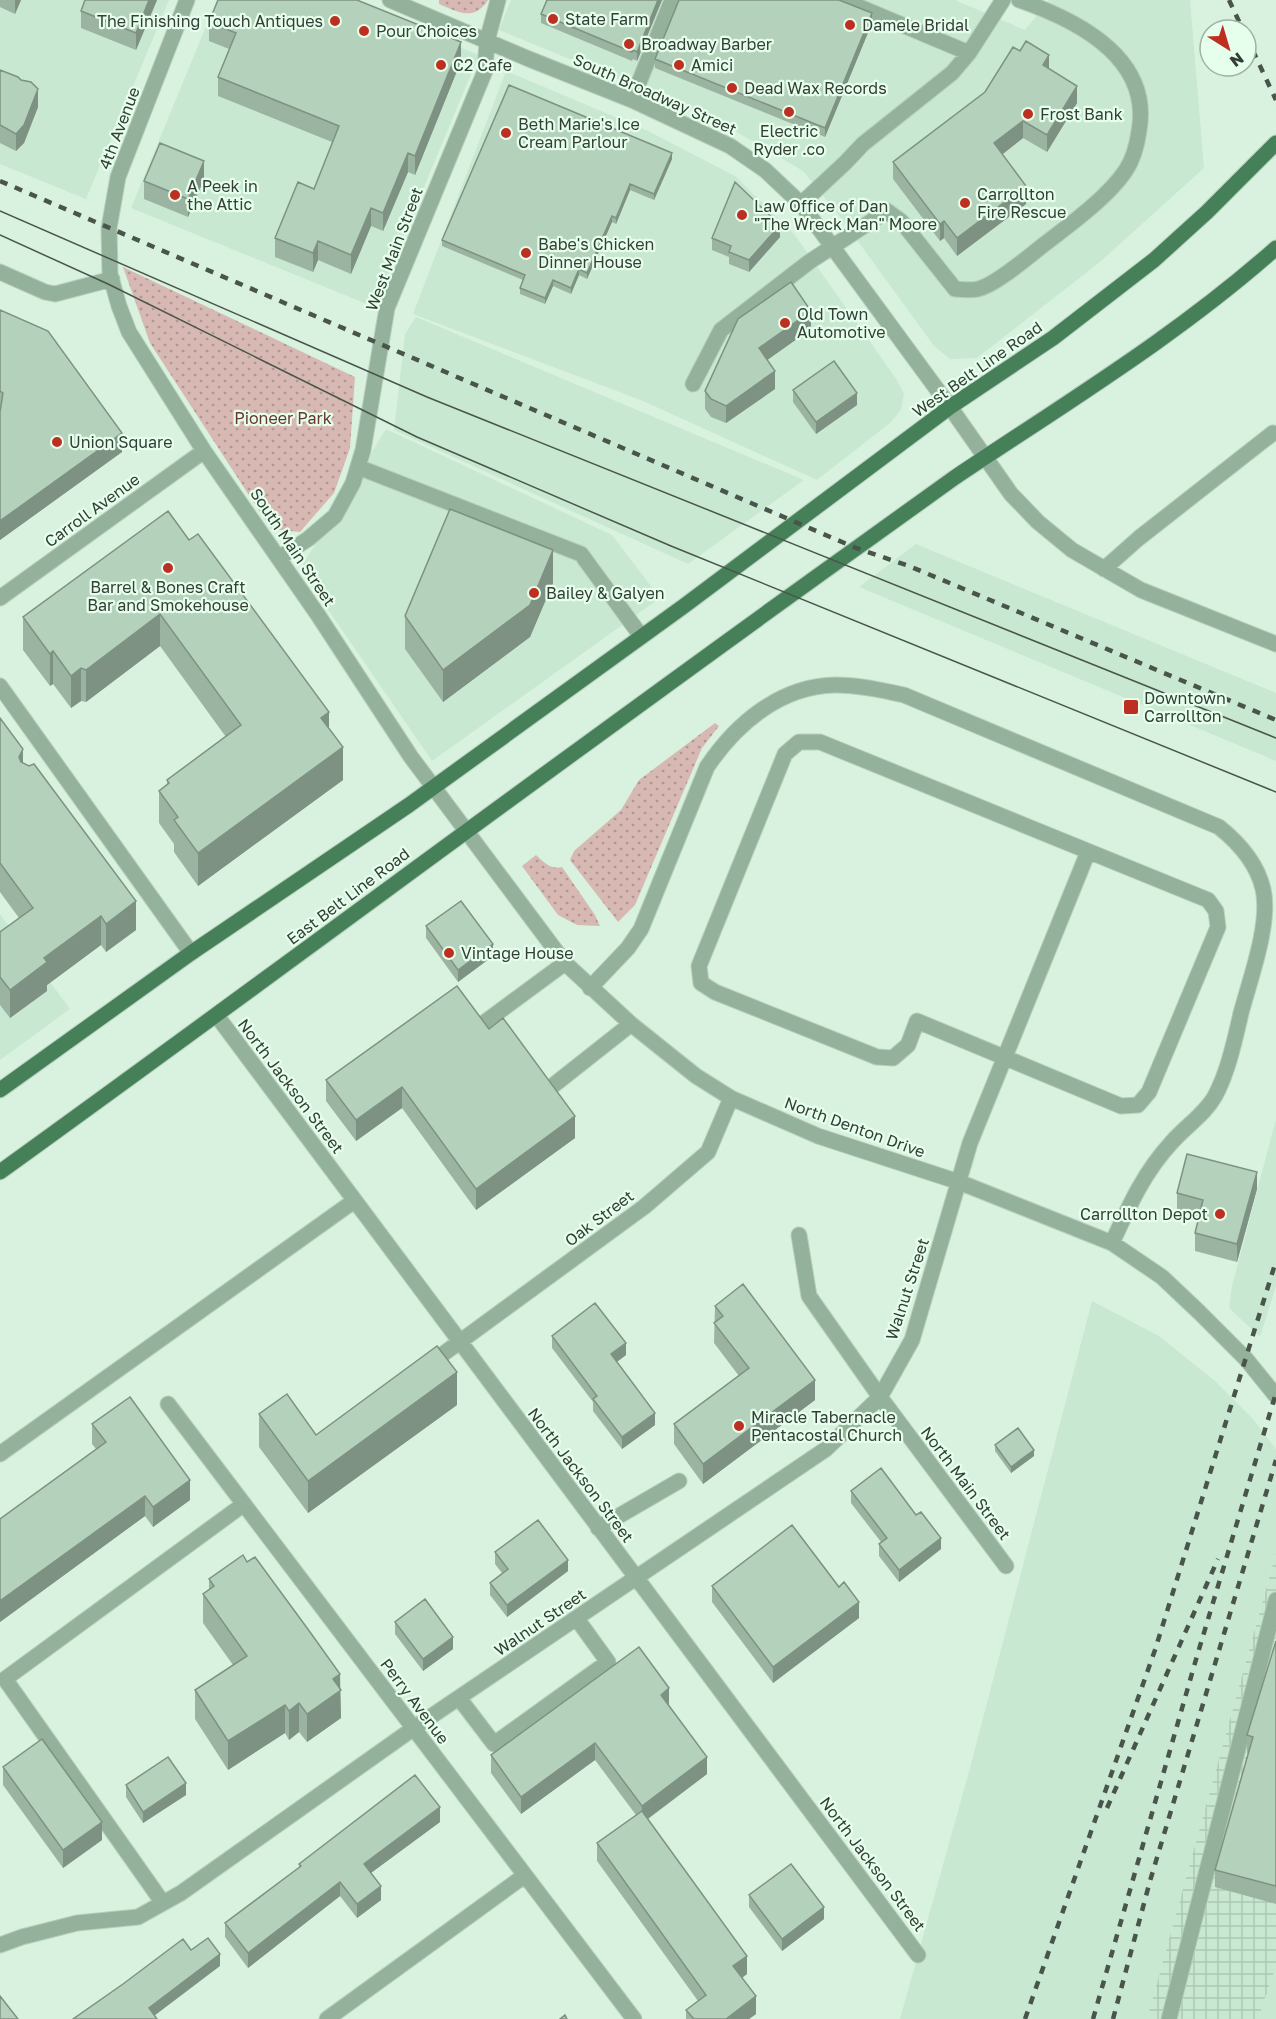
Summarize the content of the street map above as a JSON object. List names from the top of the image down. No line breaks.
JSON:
{"streets":{"main road":["West Belt Line Road","East Belt Line Road"],"street":["South Broadway Street","4th Avenue","West Main Street","Carroll Avenue","South Main Street","North Jackson Street","North Denton Drive","Oak Street","Walnut Street","North Main Street","Perry Avenue"]},"crossings":[["South Broadway Street","West Main Street"],["South Broadway Street","West Belt Line Road"],["South Broadway Street","East Belt Line Road"],["4th Avenue","South Main Street"],["West Main Street","South Main Street"],["Carroll Avenue","South Main Street"],["South Main Street","East Belt Line Road"],["South Main Street","North Denton Drive"],["East Belt Line Road","North Jackson Street"],["East Belt Line Road","North Denton Drive"],["North Jackson Street","Oak Street"],["North Jackson Street","Walnut Street"],["North Denton Drive","Oak Street"],["North Denton Drive","Walnut Street"],["Walnut Street","North Main Street"],["Walnut Street","Perry Avenue"]],"parks":["Pioneer Park"],"places":{"other":["State Farm","The Finishing Touch Antiques","Damele Bridal","Pour Choices","Broadway Barber","C2 Cafe","Amici","Dead Wax Records","Electric Ryder .co","Frost Bank","Beth Marie's Ice Cream Parlour","A Peek in the Attic","Carrollton Fire Rescue","Law Office of Dan \"The Wreck Man\" Moore","Babe's Chicken Dinner House","Old Town Automotive","Union Square","Barrel & Bones Craft Bar and Smokehouse","Bailey & Galyen","Vintage House","Carrollton Depot","Miracle Tabernacle Pentacostal Church"],"transit":["Downtown Carrollton"]},"north":"bottom right"}
